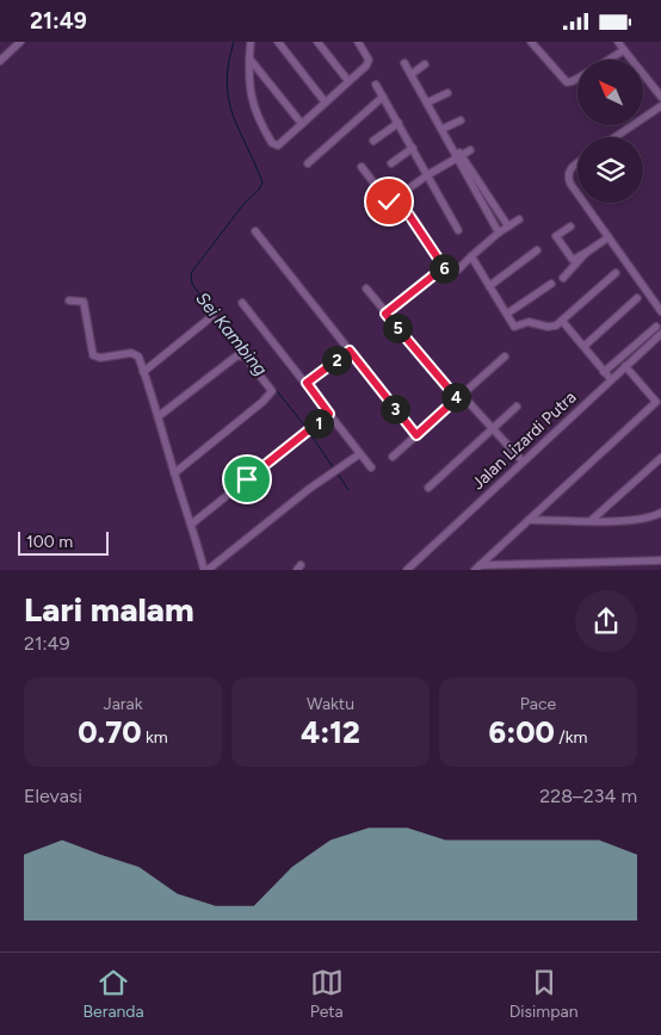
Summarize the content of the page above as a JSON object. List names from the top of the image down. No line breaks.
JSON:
{"streets":{"street":["Jalan Lizardi Putra"]},"water":["Sei Kambing"],"scale_bar":"100 m","north":"top left","page":{"status":"21:49","pins":["6","5","2","4","3","1"],"scale":"100 m","heading":["Lari malam","21:49"],"stats":[["Jarak","0.70 km"],["Waktu","4:12"],["Pace","6:00 /km"]],"chart":["Elevasi","228–234 m"],"tabs":["Beranda","Peta","Disimpan"]}}
